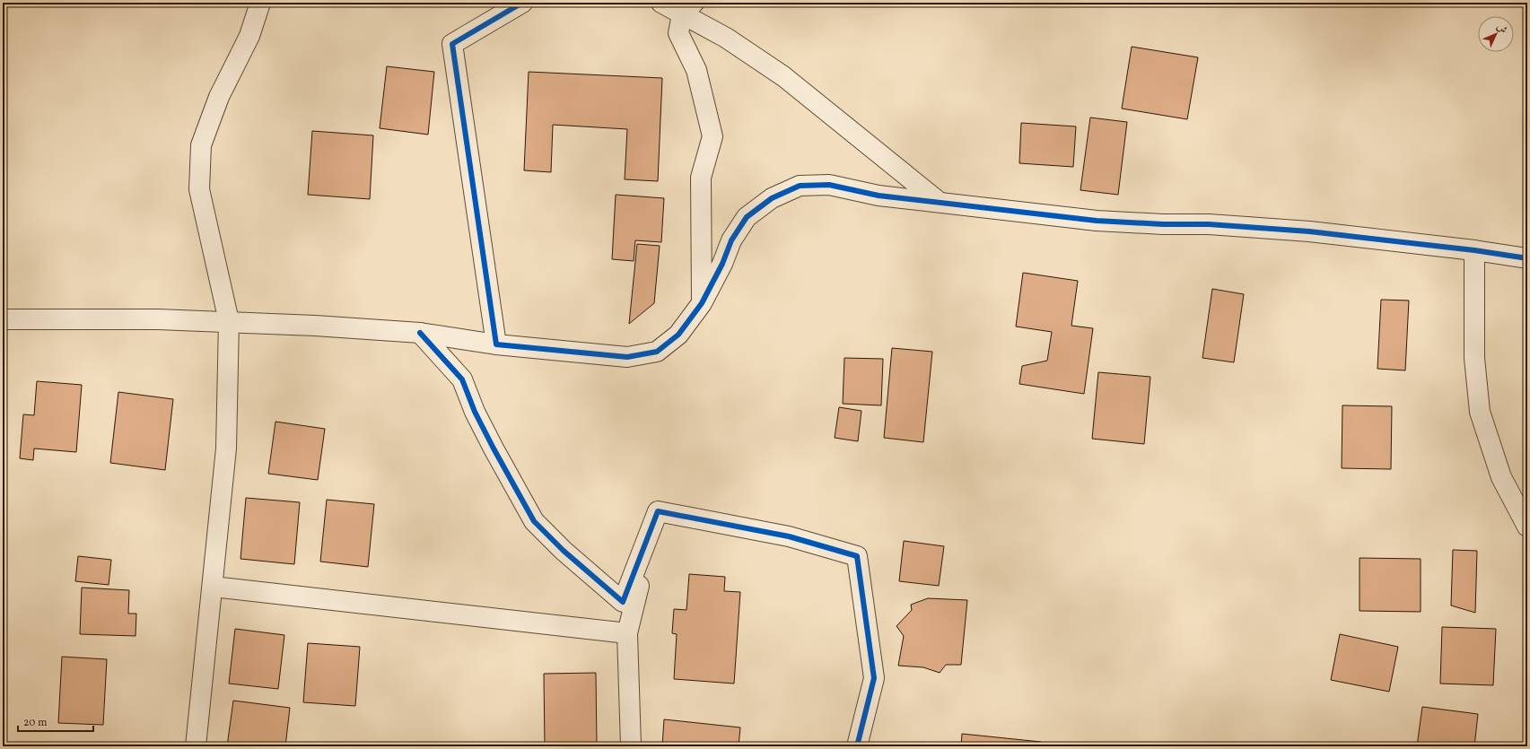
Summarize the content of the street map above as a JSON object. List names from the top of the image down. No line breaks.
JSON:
{"scale_bar":"20 m","north":"top right"}
